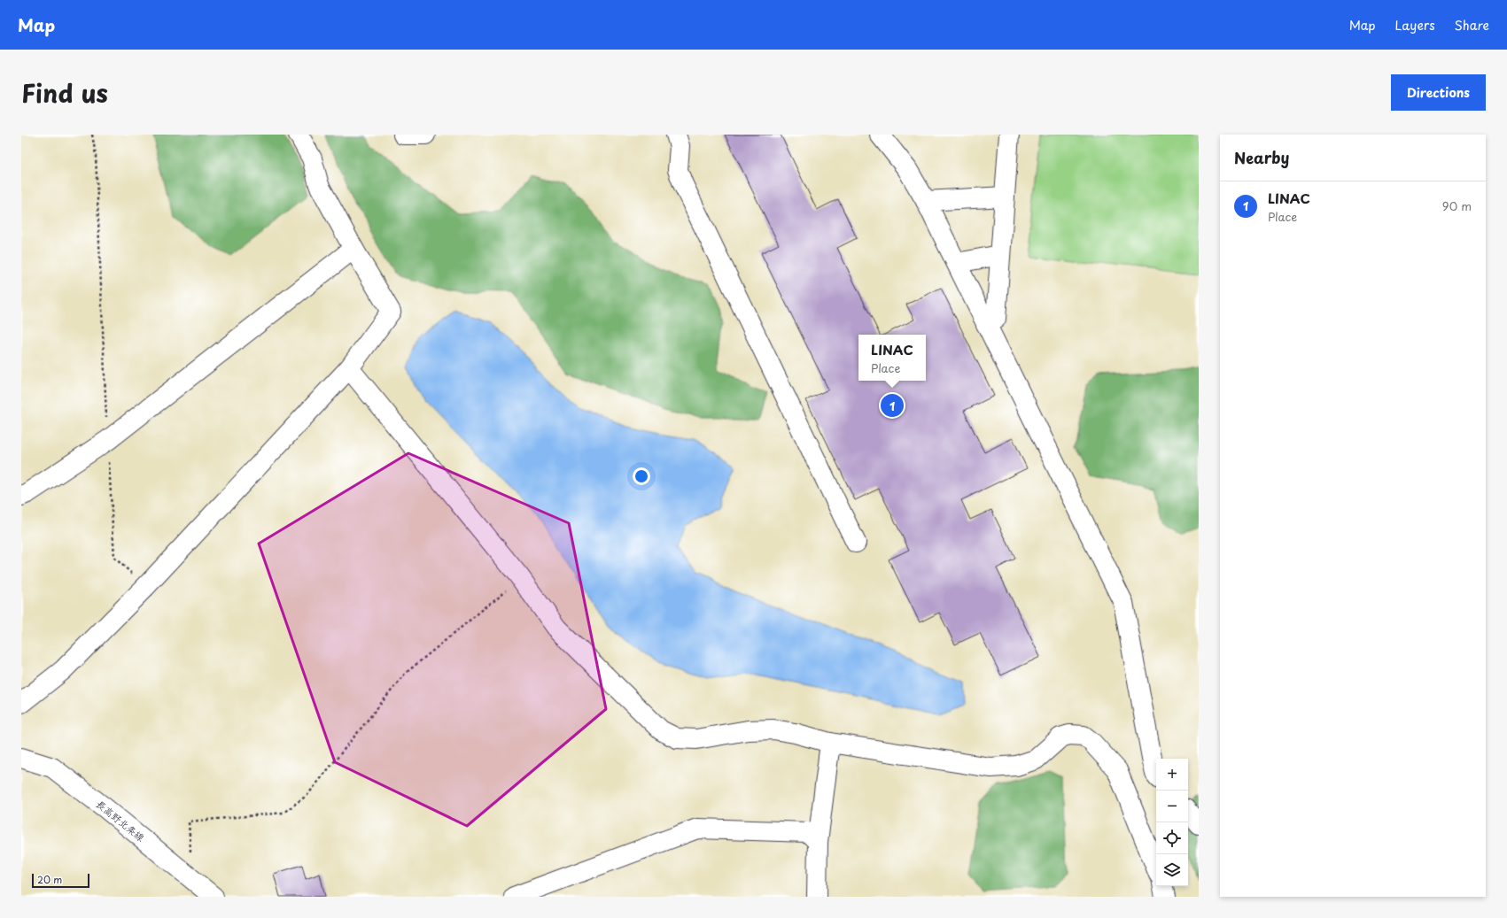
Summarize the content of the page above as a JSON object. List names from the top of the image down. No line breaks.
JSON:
{"streets":{"street":["長高野北条線"]},"scale_bar":"20 m","page":{"header":"Map","nav":["Map","Layers","Share"],"title":"Find us","buttons":"Directions","heading":"Nearby","list":[{"mark":"1","name":"LINAC","note":"Place","value":"90 m"}],"popup":["LINAC","Place"],"pins":"1","map_buttons":["+","−"],"scale":"20 m"}}
